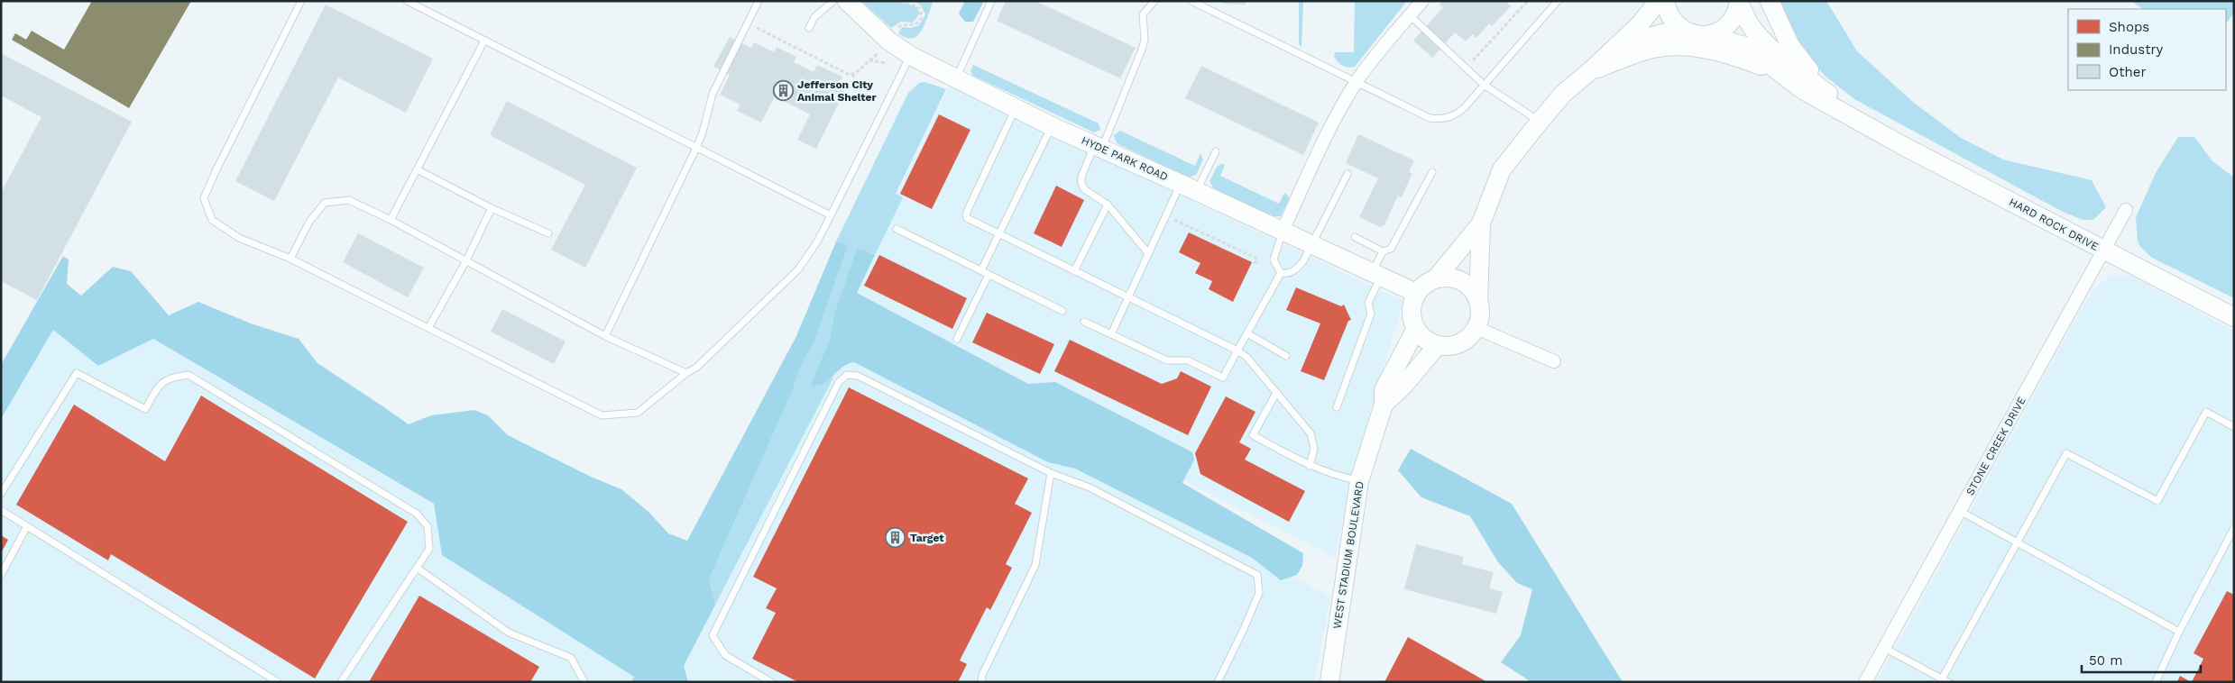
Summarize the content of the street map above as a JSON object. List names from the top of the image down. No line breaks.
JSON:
{"streets":{"main road":["HYDE PARK ROAD","HARD ROCK DRIVE","WEST STADIUM BOULEVARD"],"street":["STONE CREEK DRIVE"]},"crossings":[["HYDE PARK ROAD","WEST STADIUM BOULEVARD"],["HARD ROCK DRIVE","STONE CREEK DRIVE"]],"places":{"building":["Jefferson City Animal Shelter","Target"]},"legend":["Shops","Industry","Other"],"scale_bar":"50 m"}
